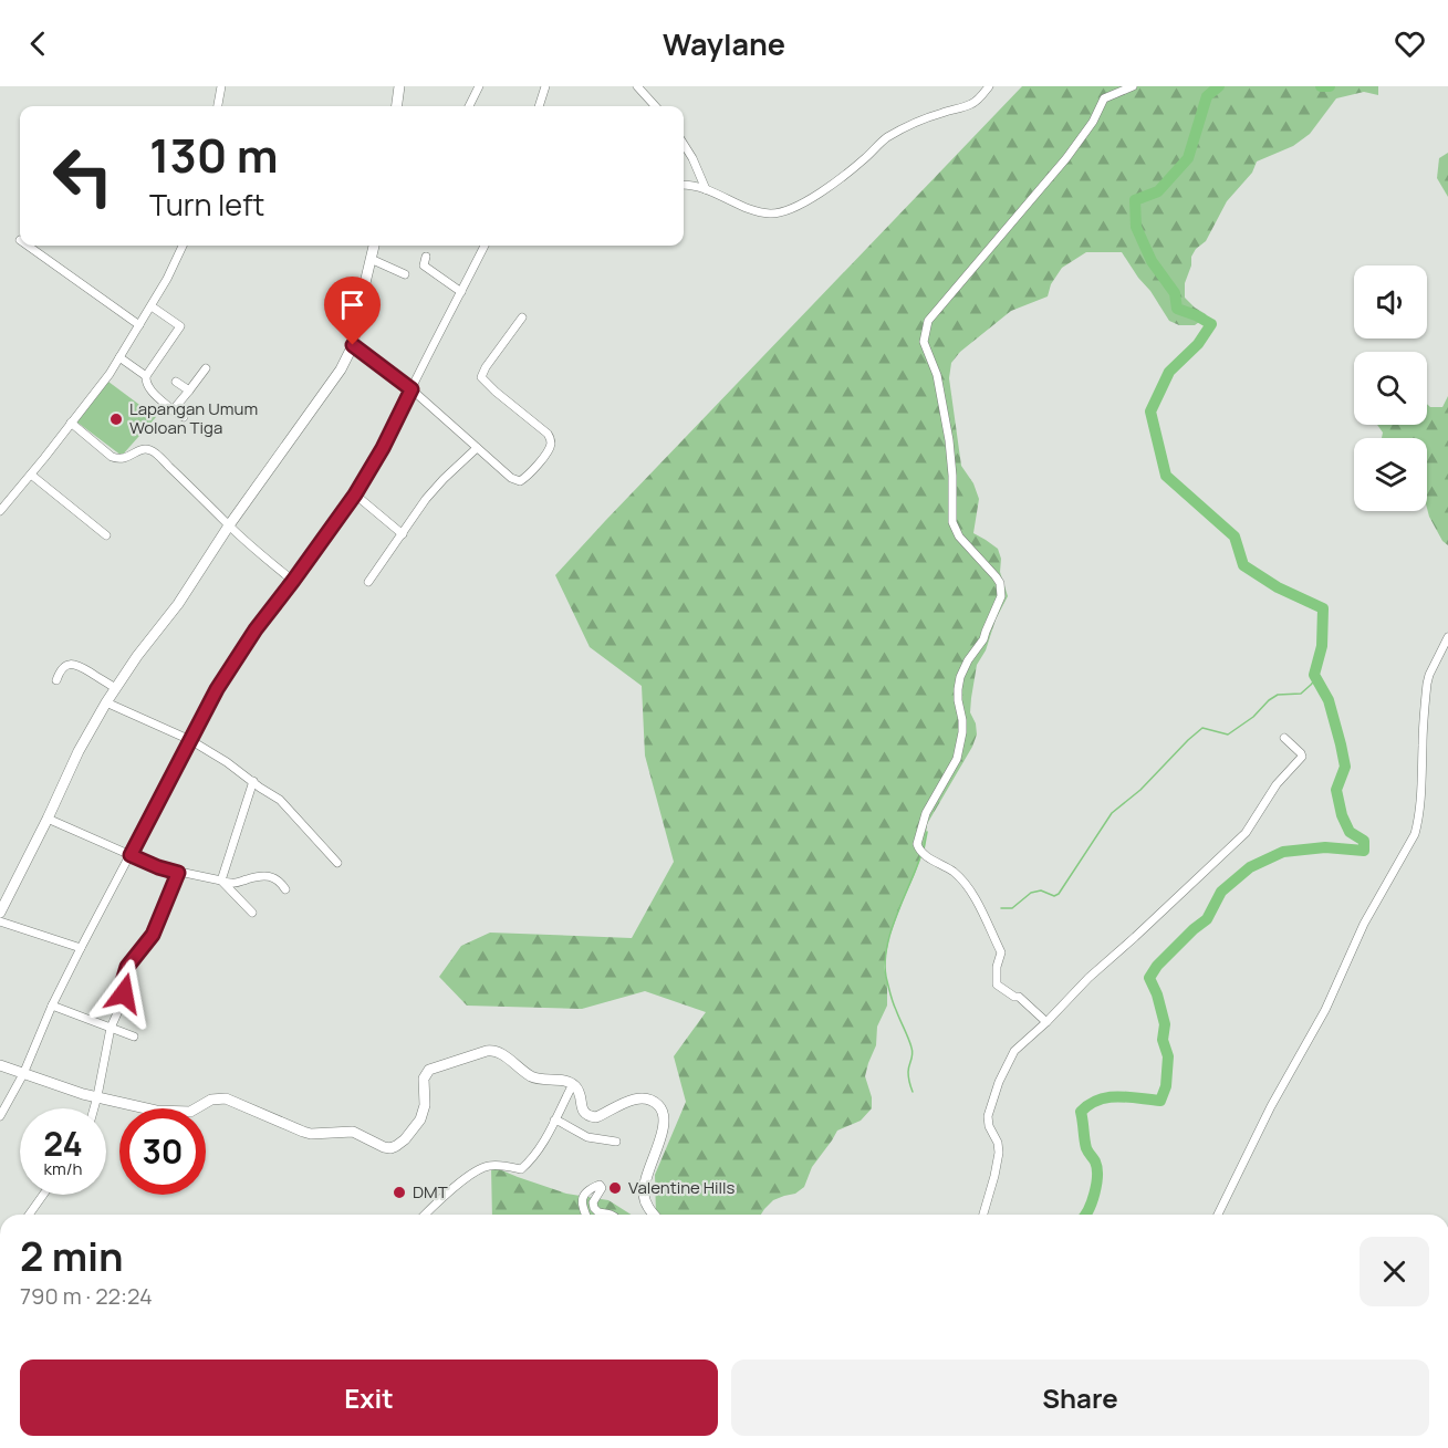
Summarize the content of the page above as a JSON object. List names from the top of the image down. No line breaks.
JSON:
{"places":["Lapangan Umum Woloan Tiga","Valentine Hills","DMT"],"page":{"header":"Waylane","turn":["130 m","Turn left"],"speed":"24 km/h","limit":"30","heading":["2 min","790 m · 22:24"],"buttons":["Exit","Share"]}}
